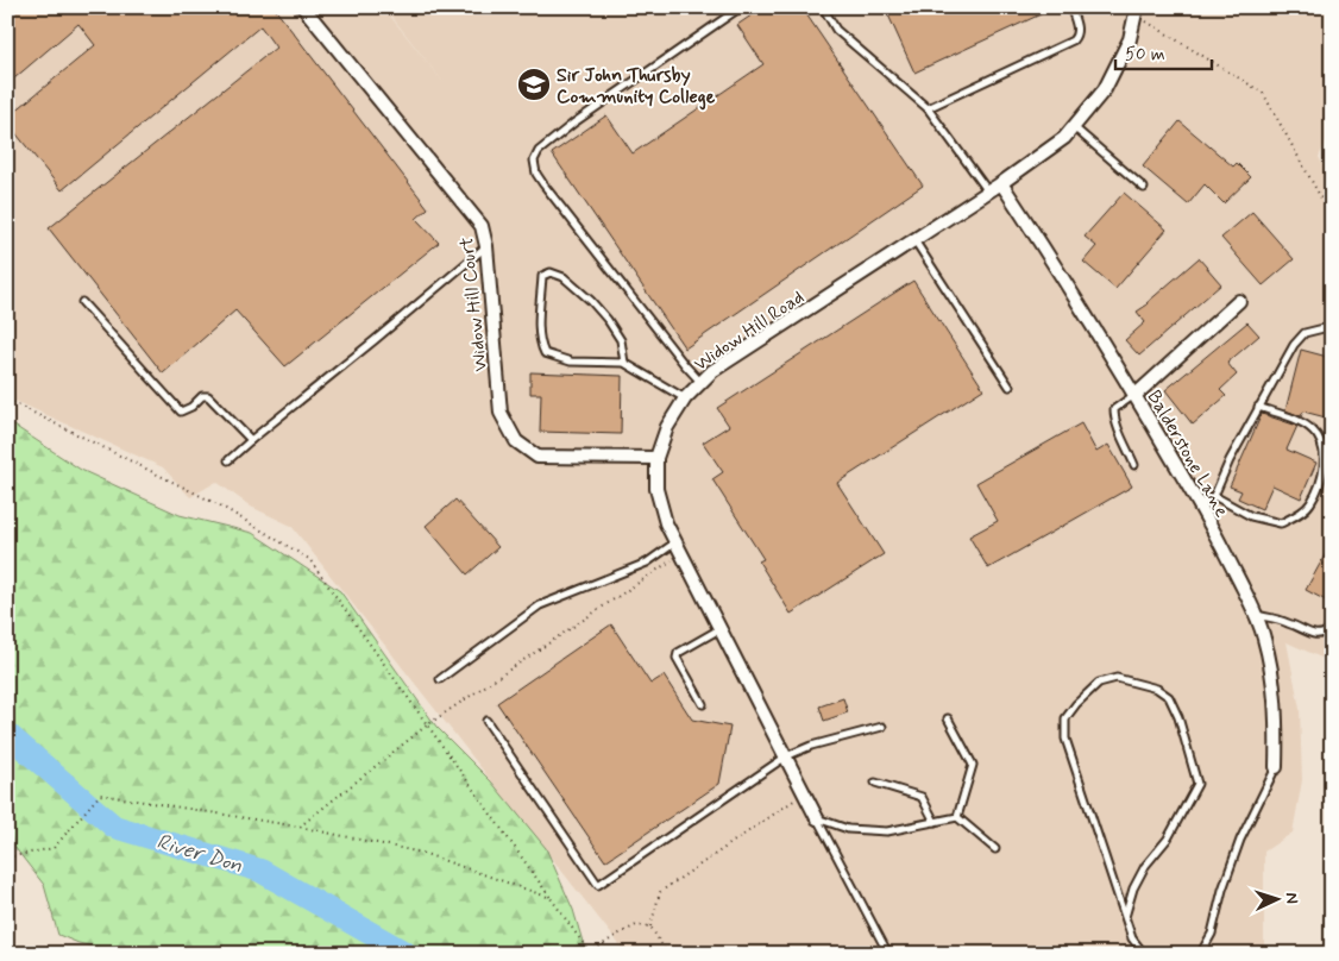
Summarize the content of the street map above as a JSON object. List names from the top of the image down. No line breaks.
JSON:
{"streets":{"street":["Widow Hill Court","Widow Hill Road","Balderstone Lane"]},"crossings":[["Widow Hill Court","Widow Hill Road"],["Widow Hill Road","Balderstone Lane"]],"water":["River Don"],"places":{"school or university":["Sir John Thursby Community College"]},"scale_bar":"50 m","north":"right"}
